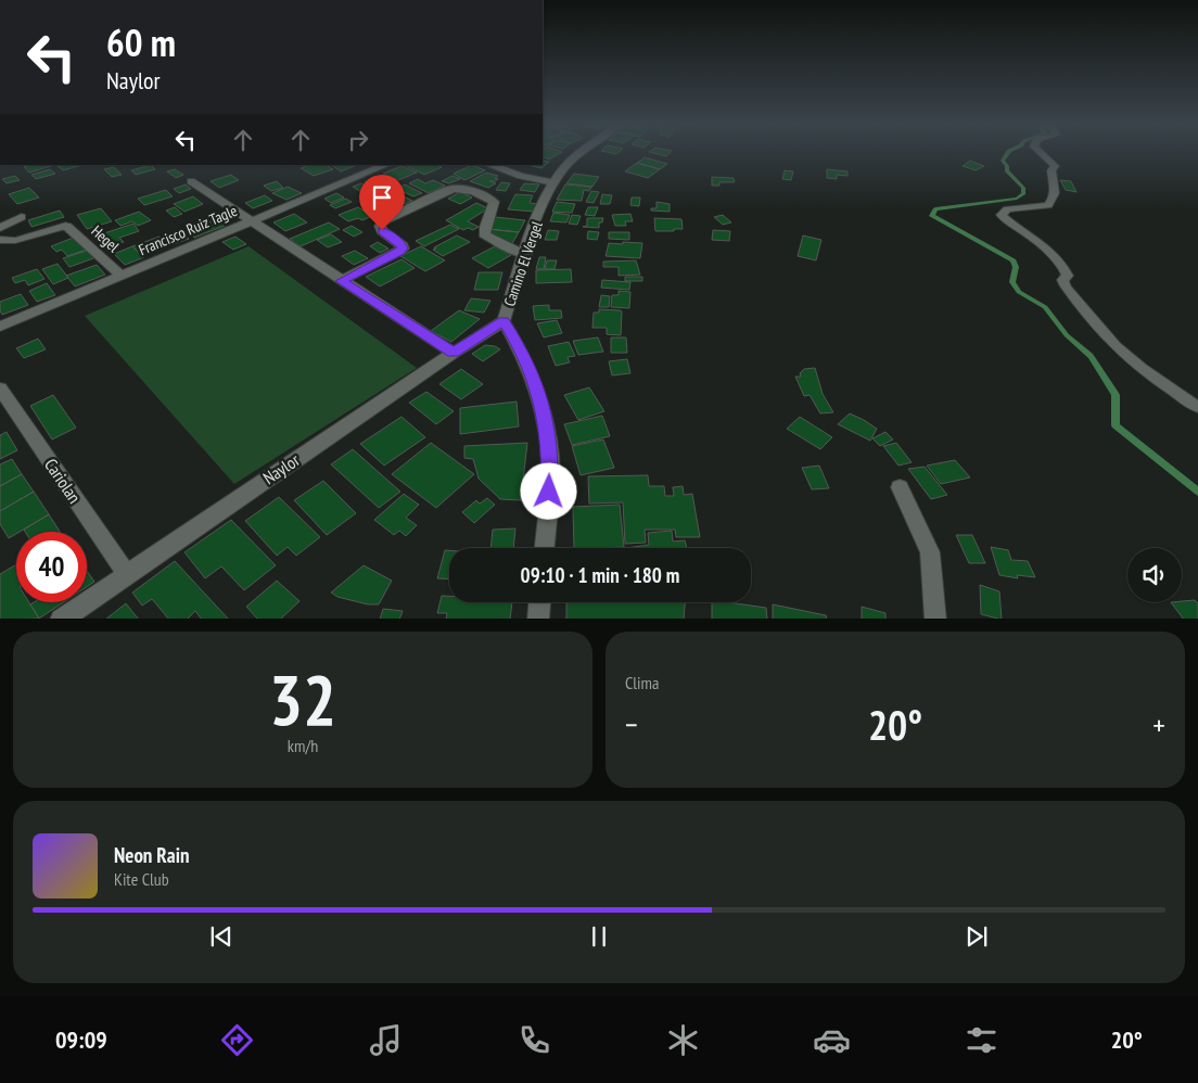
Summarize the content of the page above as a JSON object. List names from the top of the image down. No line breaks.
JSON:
{"streets":{"street":["Francisco Ruiz Tagle","Hegel","Camino El Vergel","Naylor","Cariolan"]},"crossings":[["Francisco Ruiz Tagle","Hegel"],["Camino El Vergel","Naylor"],["Naylor","Cariolan"]],"page":{"turn":["60 m","Naylor"],"limit":"40","trip":"09:10 · 1 min · 180 m","tile":[["32","km/h"],"Clima"],"heat":["−","20°","+"],"song":["Neon Rain","Kite Club"],"tabs":["09:09","20°"]}}
